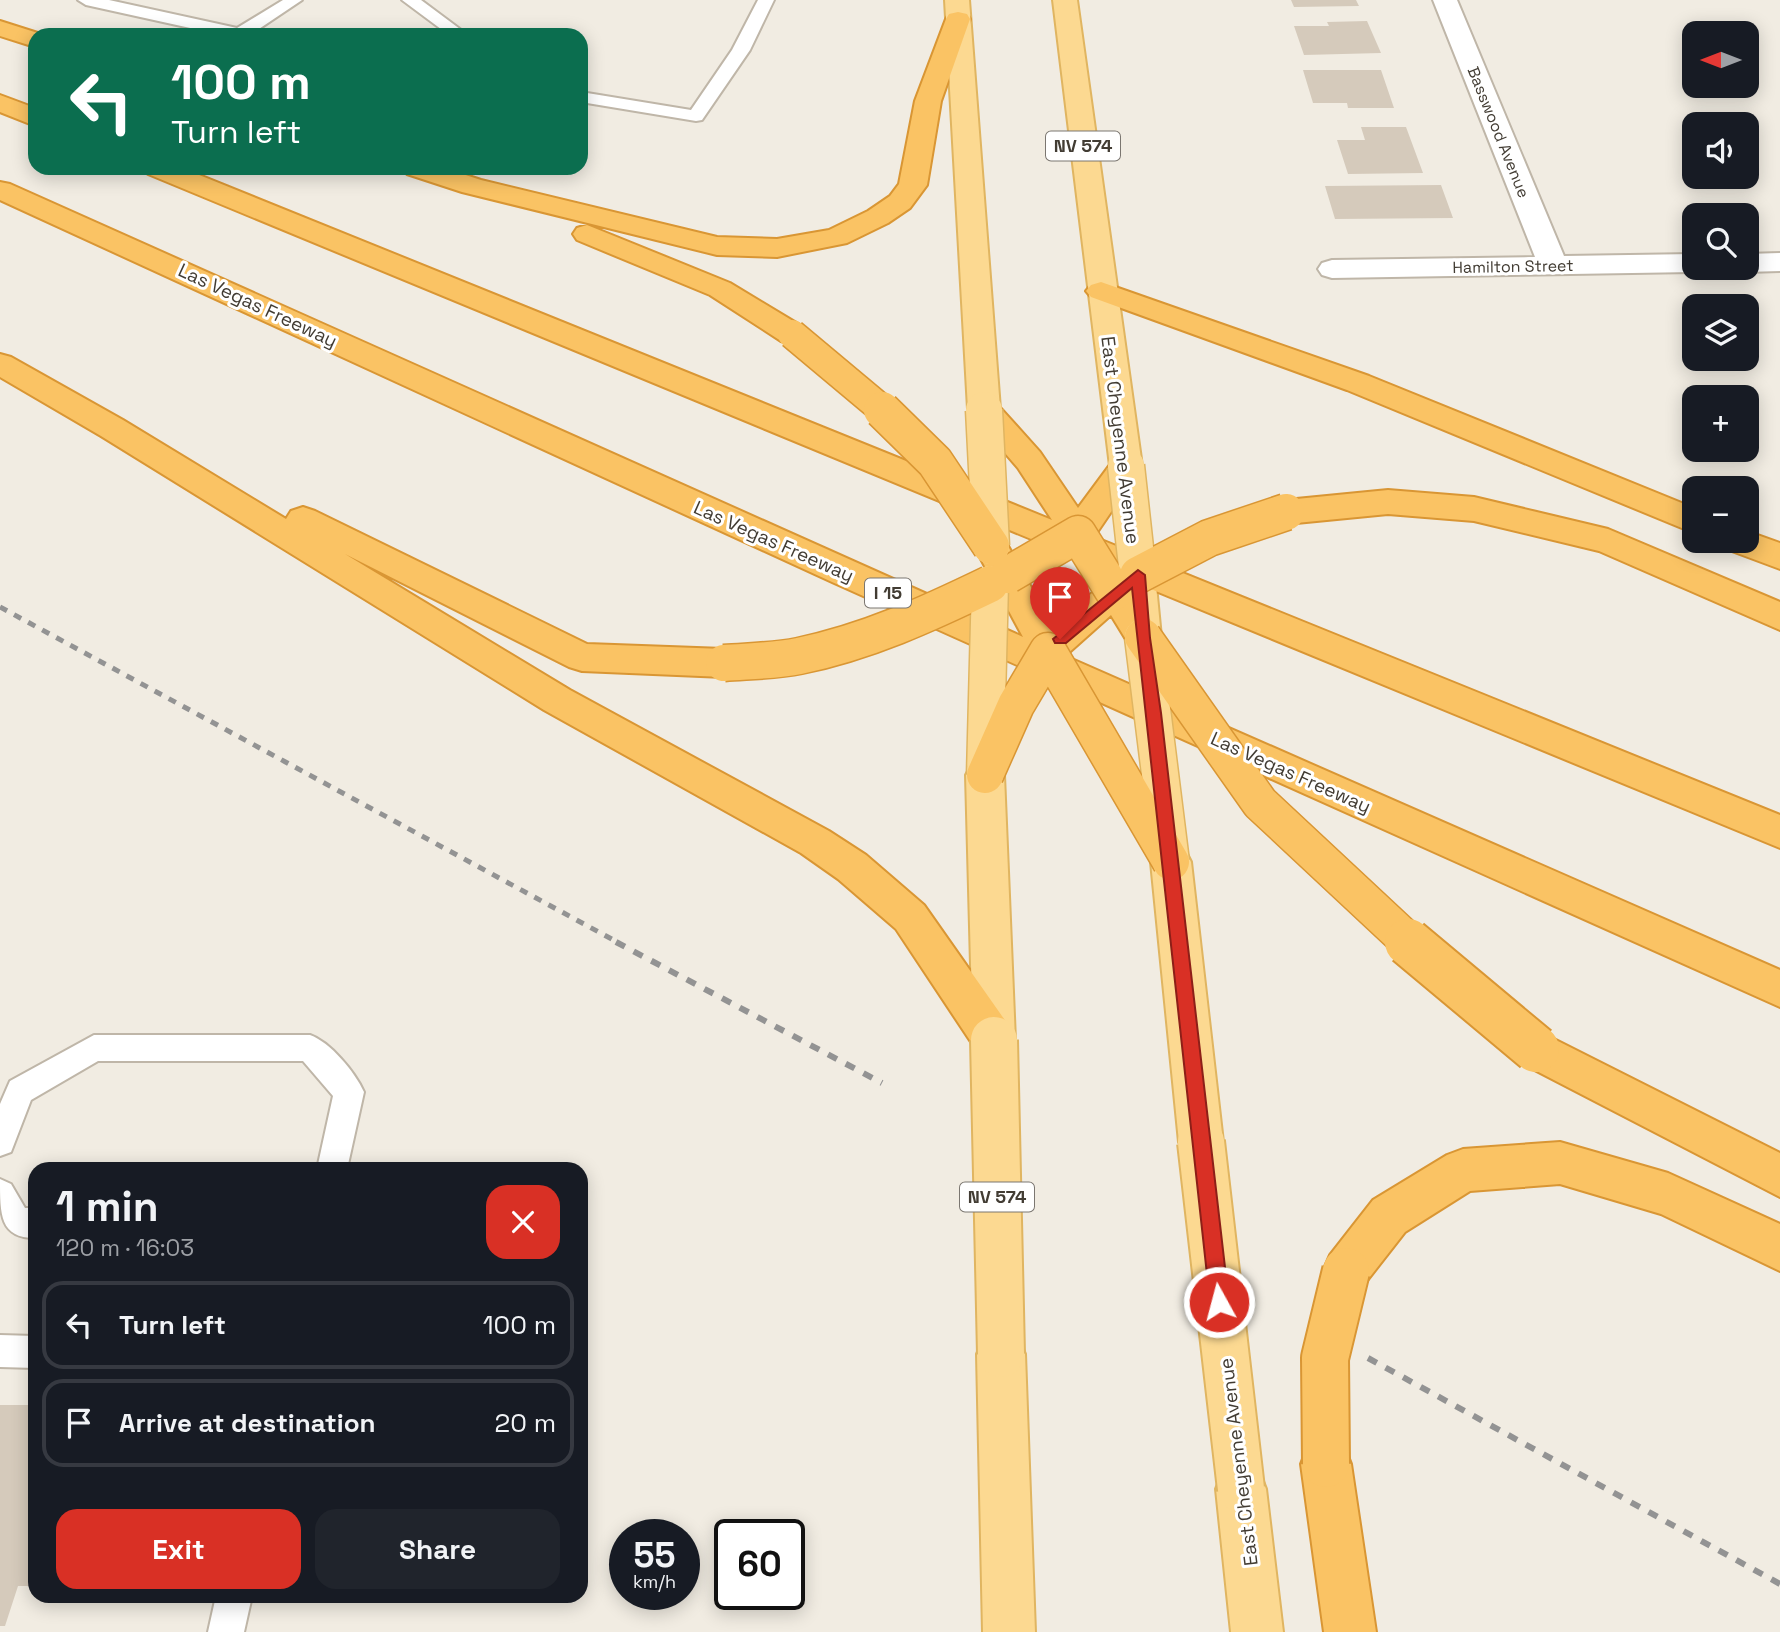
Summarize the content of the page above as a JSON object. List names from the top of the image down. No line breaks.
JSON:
{"streets":{"highway":["Las Vegas Freeway","I 15"],"main road":["NV 574","East Cheyenne Avenue"],"street":["Basswood Avenue","Hamilton Street"]},"crossings":[["Basswood Avenue","Hamilton Street"]],"north":"left","page":{"map_buttons":["+","−"],"turn":["100 m","Turn left"],"heading":["1 min","120 m · 16:03"],"list":[{"name":"Turn left","value":"100 m"},{"name":"Arrive at destination","value":"20 m"}],"buttons":["Exit","Share"],"speed":"55 km/h","limit":"60"}}
